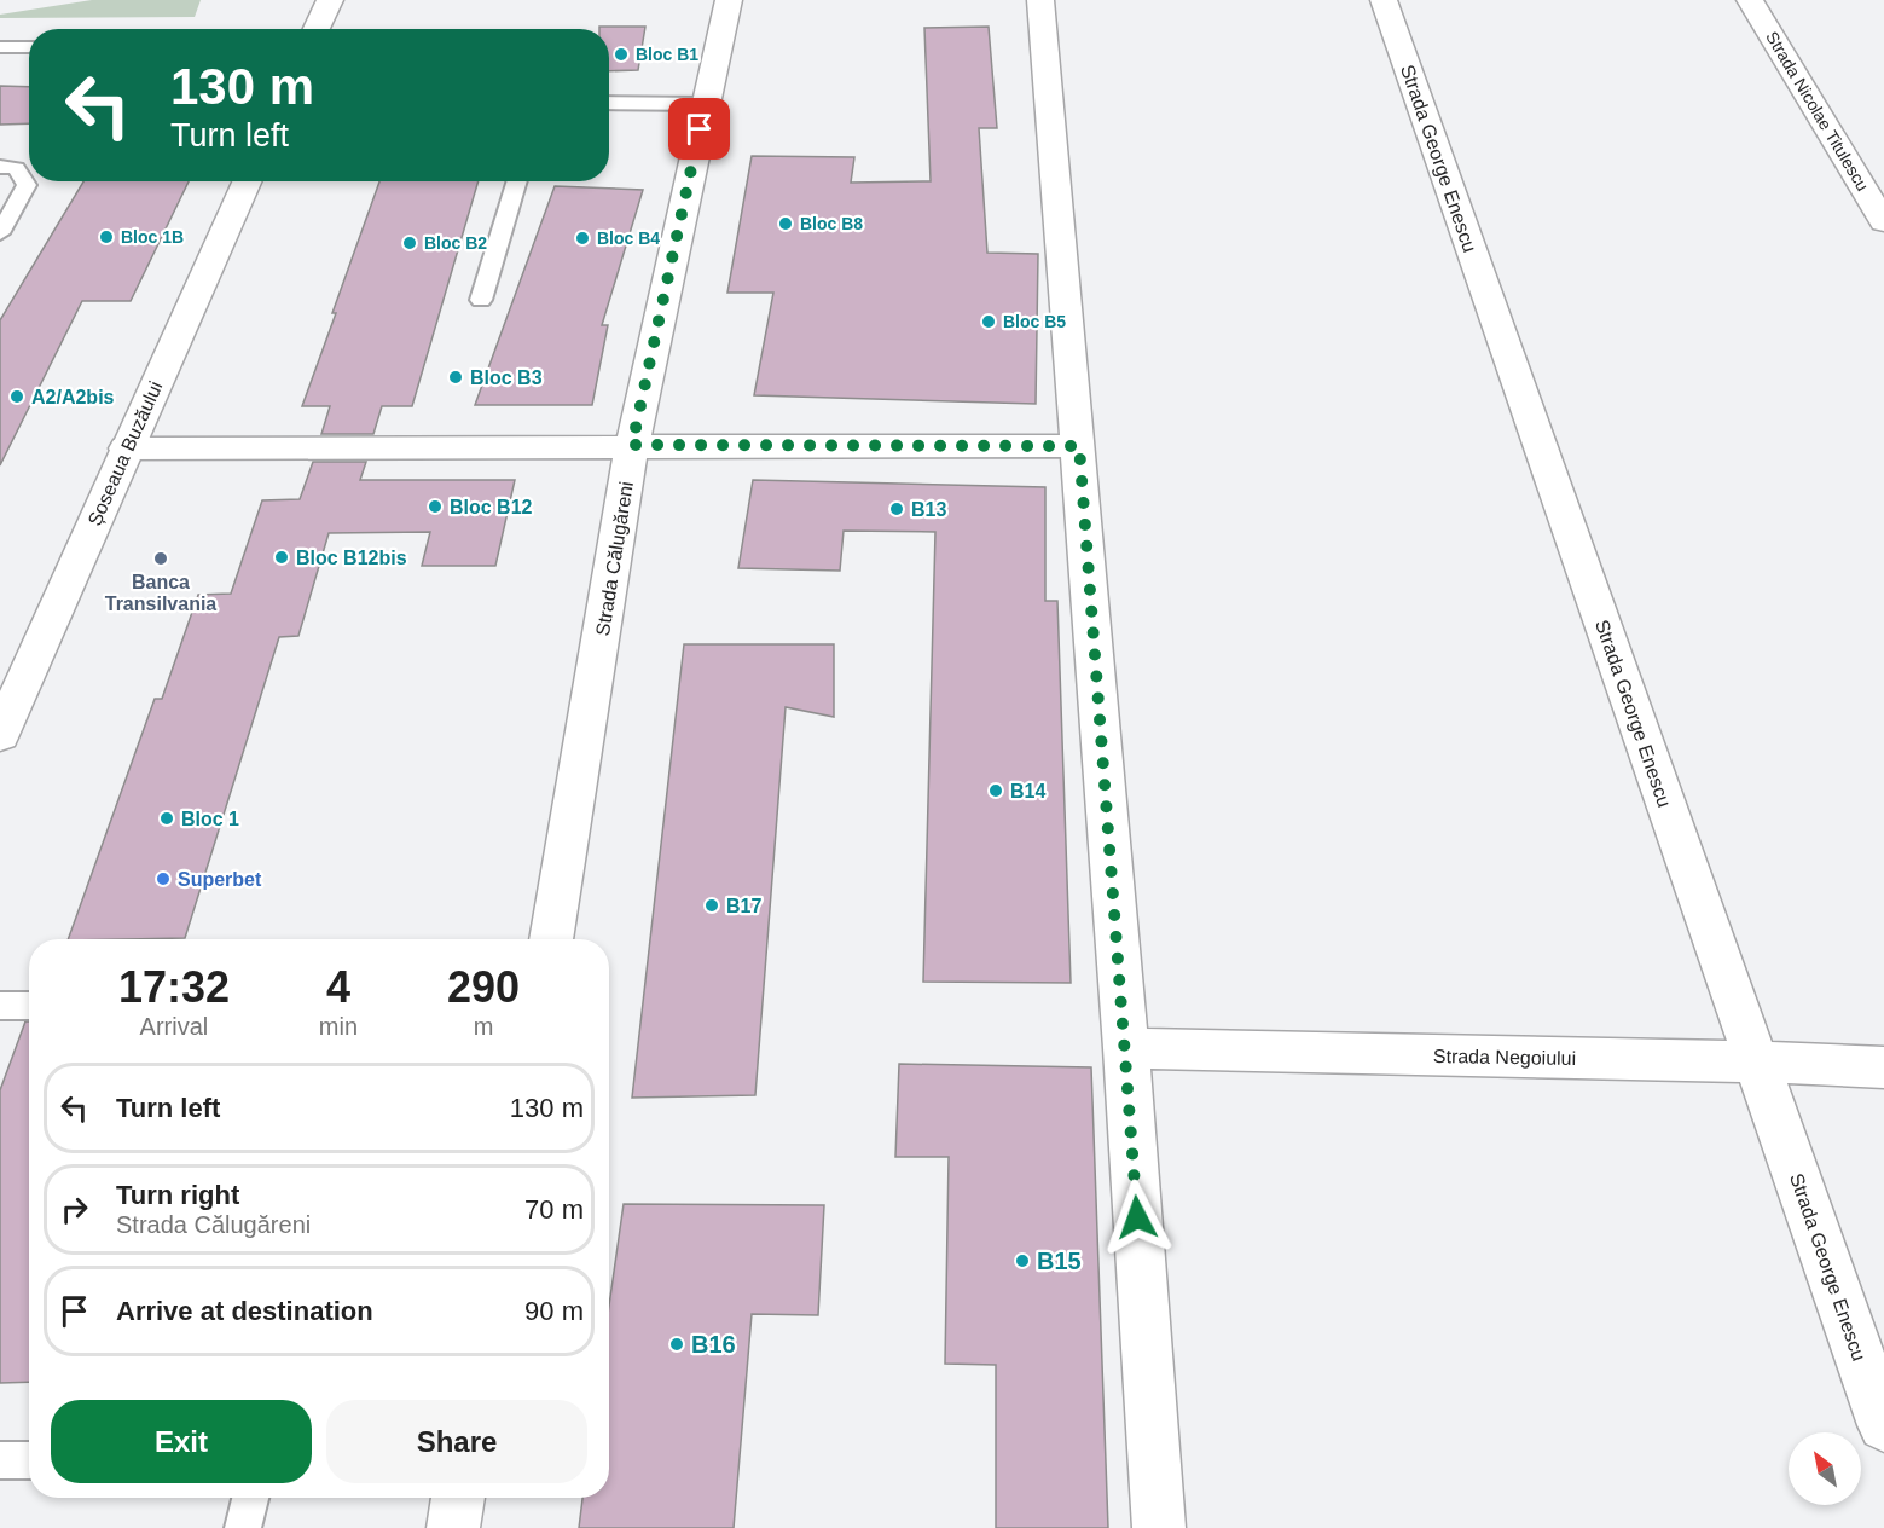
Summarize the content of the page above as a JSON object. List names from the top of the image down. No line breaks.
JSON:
{"streets":{"street":["Strada Nicolae Titulescu","Strada George Enescu","Șoseaua Buzăului","Strada Călugăreni","Strada Negoiului"]},"crossings":[["Strada George Enescu","Strada Negoiului"]],"places":["Bloc B1","Bloc B8","Bloc 1B","Bloc B4","Bloc B2","Bloc B5","Bloc B3","A2/A2bis","Bloc B12","B13","Bloc B12bis","Banca Transilvania","B14","Bloc 1","Superbet","B17","B15","B16"],"north":"top left","page":{"turn":["130 m","Turn left"],"eta":["17:32","Arrival","4","min","290","m"],"list":[{"name":"Turn left","value":"130 m"},{"name":"Turn right","note":"Strada Călugăreni","value":"70 m"},{"name":"Arrive at destination","value":"90 m"}],"buttons":["Exit","Share"]}}
